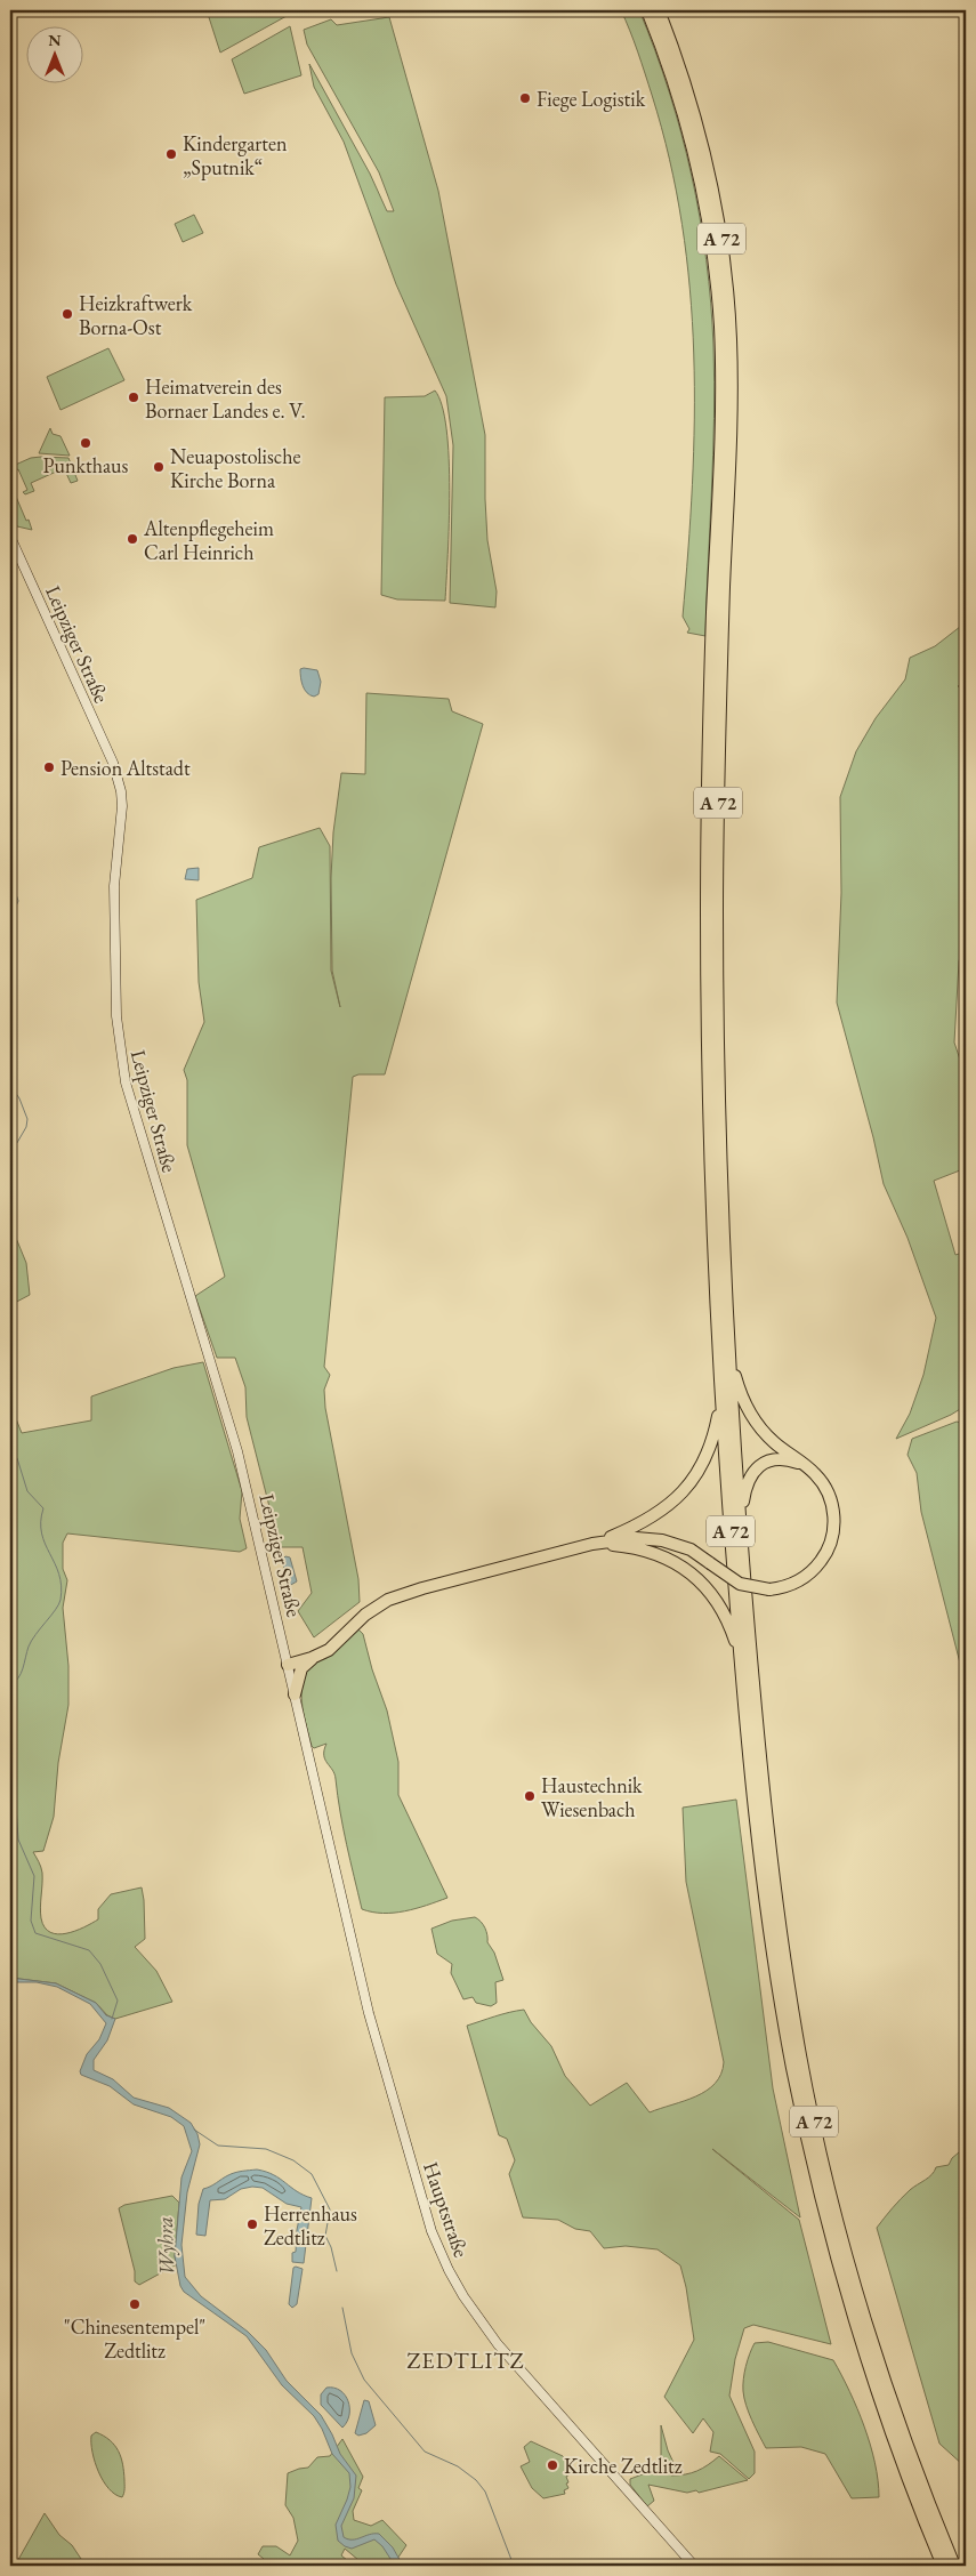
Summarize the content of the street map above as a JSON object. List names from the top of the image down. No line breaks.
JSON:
{"streets":{"highway":["A 72"],"street":["Leipziger Straße","Hauptstraße"]},"crossings":[["Leipziger Straße","Hauptstraße"]],"districts":["ZEDTLITZ"],"water":["Wyhra"],"places":["Fiege Logistik","Kindergarten „Sputnik“","Heizkraftwerk Borna-Ost","Heimatverein des Bornaer Landes e. V.","Punkthaus","Neuapostolische Kirche Borna","Altenpflegeheim Carl Heinrich","Pension Altstadt","Haustechnik Wiesenbach","Herrenhaus Zedtlitz","\"Chinesentempel\" Zedtlitz","Kirche Zedtlitz"],"north":"top"}
